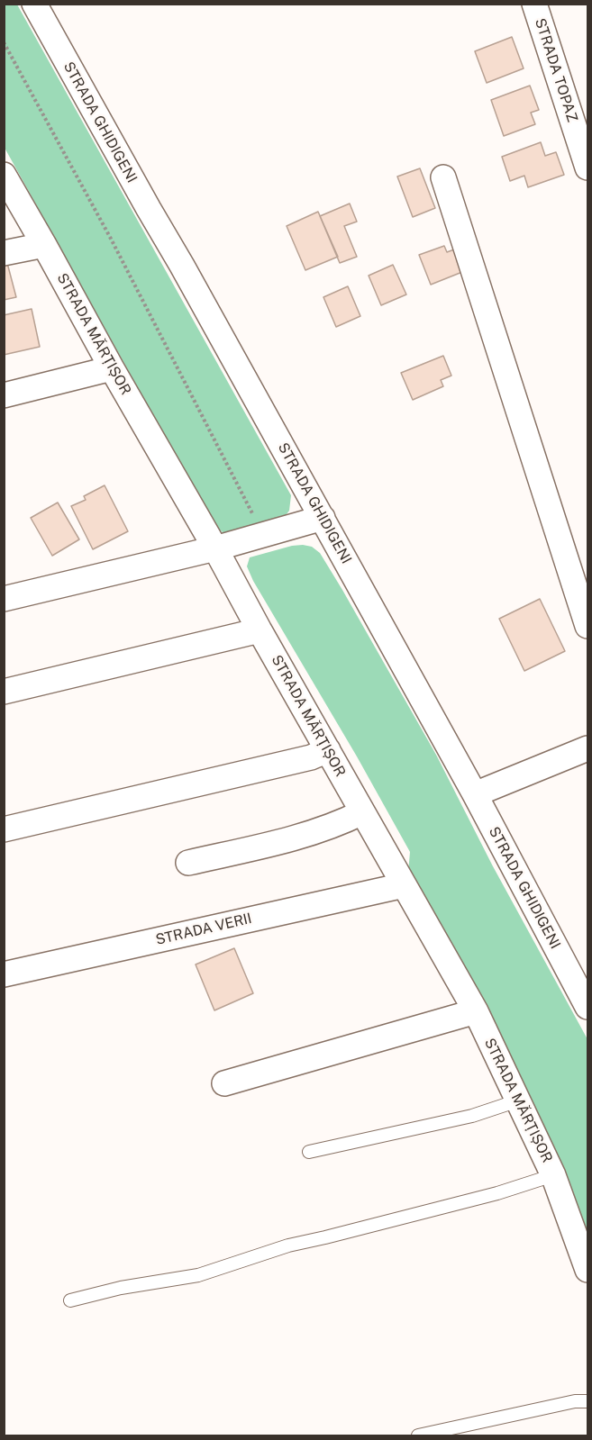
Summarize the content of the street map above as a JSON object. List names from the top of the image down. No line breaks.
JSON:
{"streets":{"street":["STRADA TOPAZ","STRADA GHIDIGENI","STRADA MĂRȚIȘOR","STRADA VERII"]},"crossings":[["STRADA MĂRȚIȘOR","STRADA VERII"]]}
